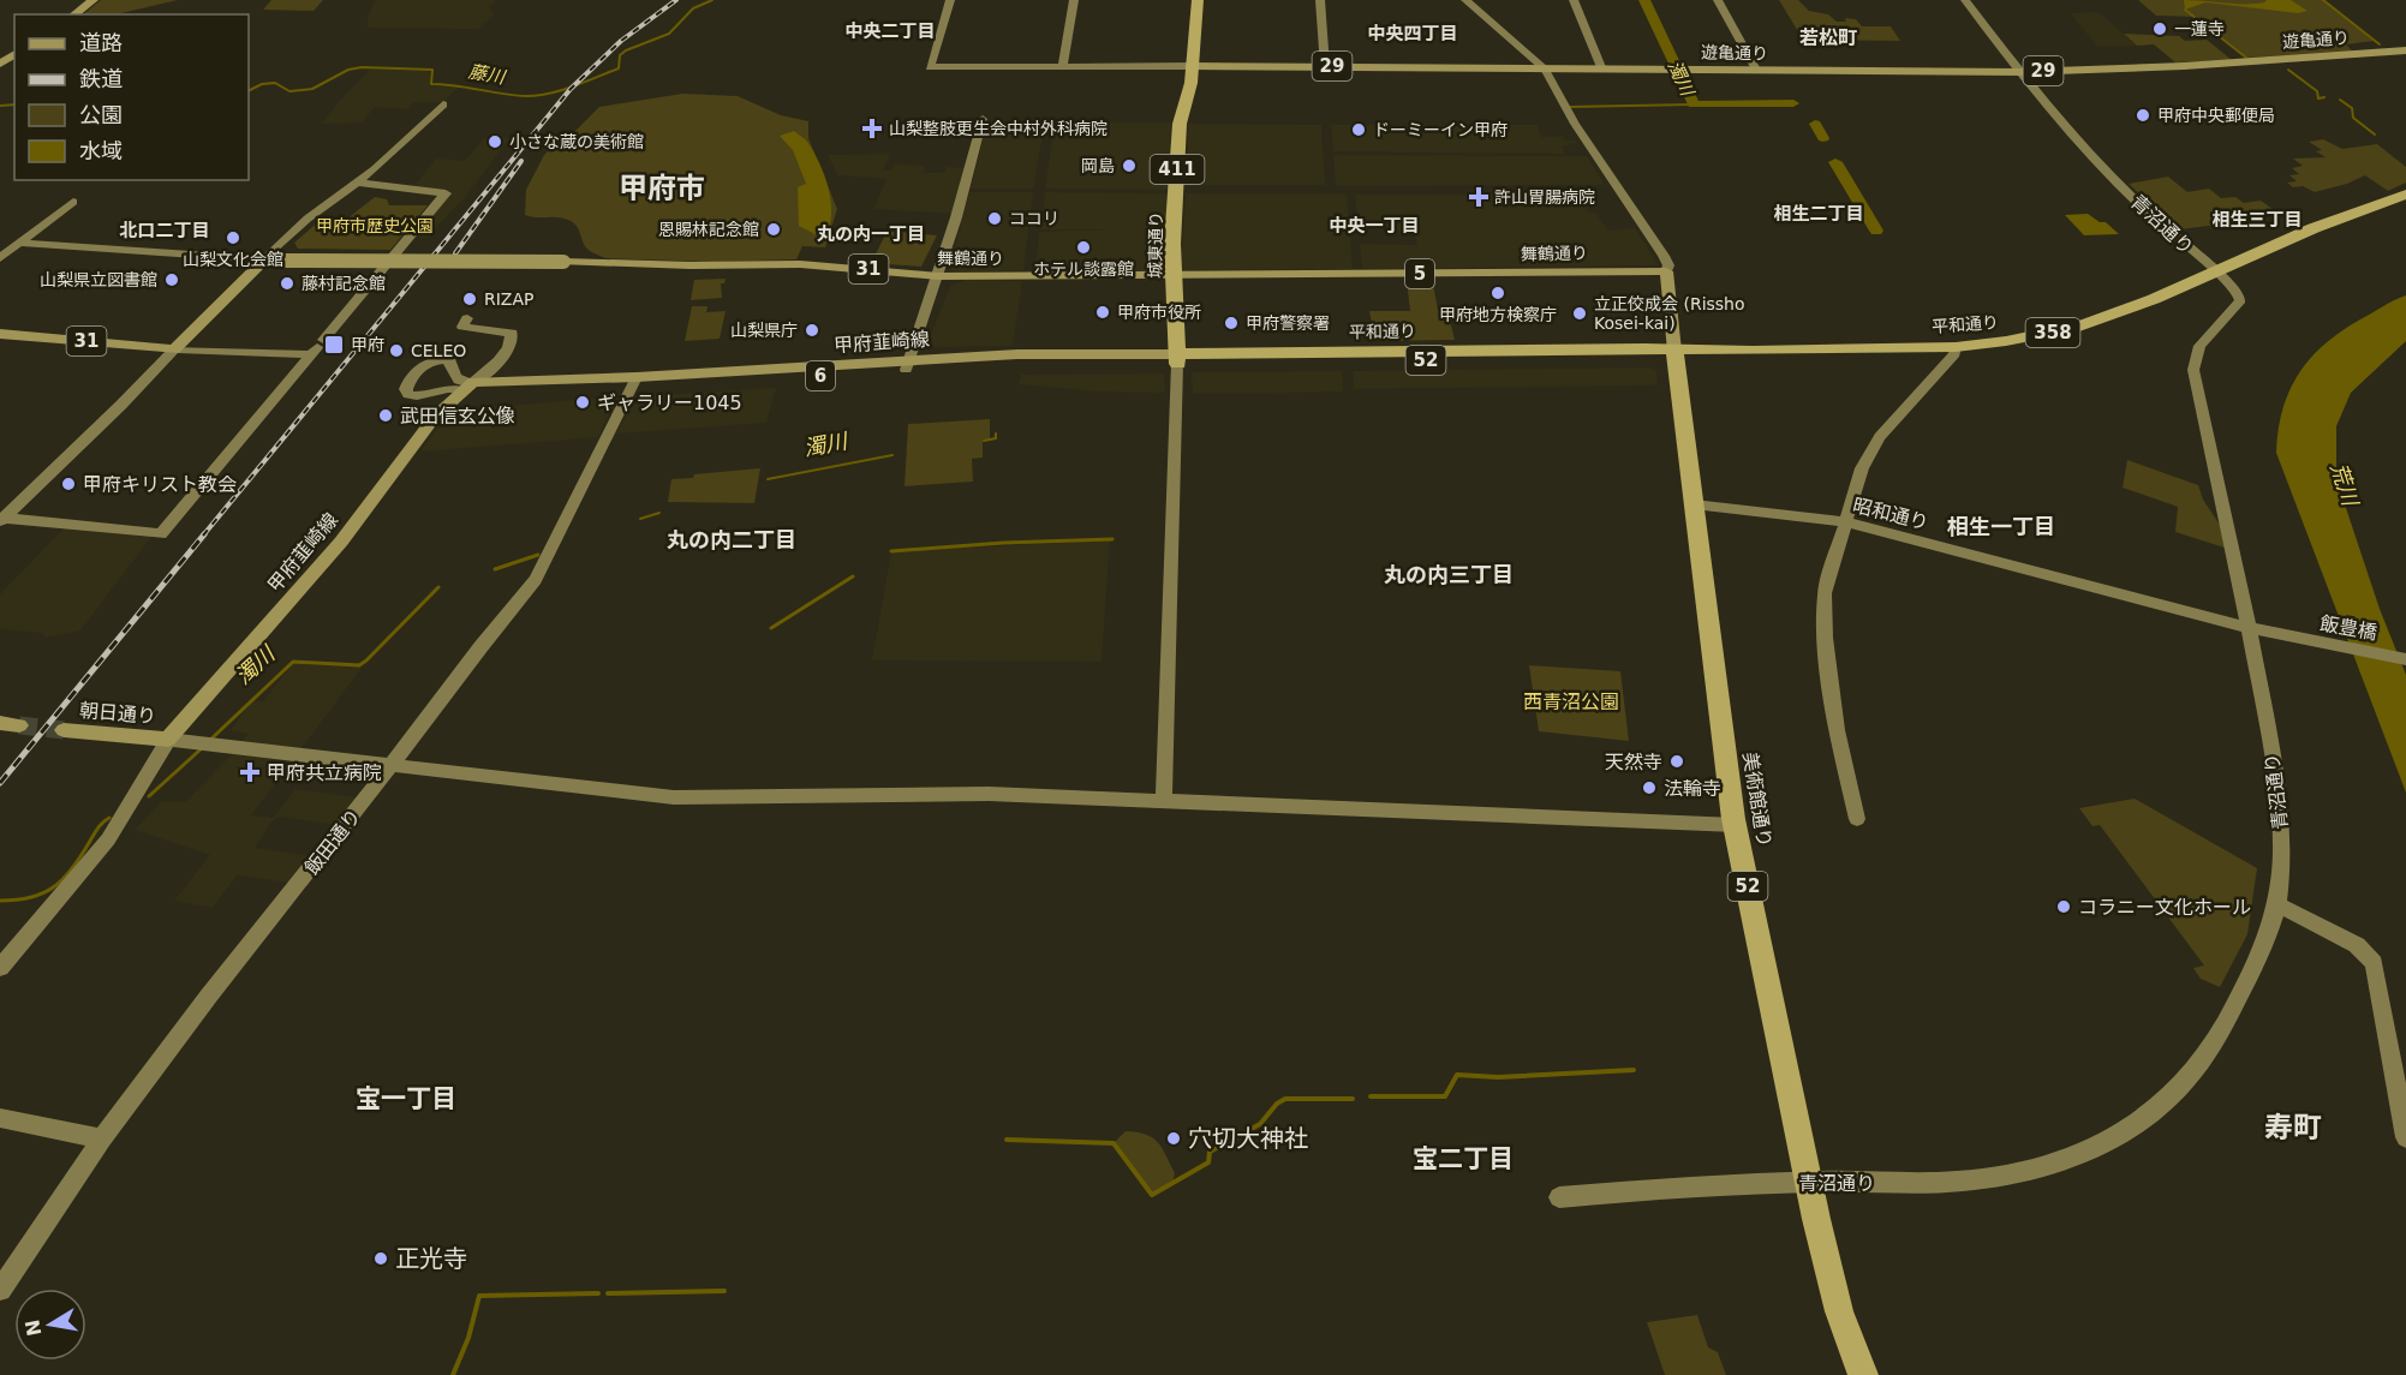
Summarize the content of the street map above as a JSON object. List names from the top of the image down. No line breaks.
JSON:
{"streets":{"highway":["411","城東通り","平和通り","358","52","美術館通り"],"main road":["遊亀通り","29","舞鶴通り","31","5","甲府韮崎線","6","朝日通り"],"street":["青沼通り","昭和通り","飯豊橋","飯田通り"]},"crossings":[["遊亀通り","青沼通り"],["遊亀通り","城東通り"],["青沼通り","平和通り"],["青沼通り","昭和通り"],["青沼通り","美術館通り"],["城東通り","舞鶴通り"],["城東通り","平和通り"],["城東通り","甲府韮崎線"],["平和通り","甲府韮崎線"],["平和通り","美術館通り"],["甲府韮崎線","朝日通り"],["甲府韮崎線","飯田通り"],["昭和通り","飯豊橋"],["昭和通り","美術館通り"]],"districts":["中央二丁目","中央四丁目","若松町","甲府市","相生二丁目","相生三丁目","中央一丁目","北口二丁目","丸の内一丁目","相生一丁目","丸の内二丁目","丸の内三丁目","宝一丁目","寿町","宝二丁目"],"water":["藤川","濁川","荒川"],"parks":["甲府市歴史公園","西青沼公園"],"places":{"other":["一蓮寺","甲府中央郵便局","ドーミーイン甲府","小さな蔵の美術館","岡島","ココリ","恩賜林記念館","山梨文化会館","ホテル談露館","山梨県立図書館","藤村記念館","甲府地方検察庁","RIZAP","甲府市役所","立正佼成会 (Rissho Kosei-kai)","甲府警察署","山梨県庁","CELEO","ギャラリー1045","武田信玄公像","甲府キリスト教会","天然寺","法輪寺","コラニー文化ホール","穴切大神社","正光寺"],"health":["山梨整肢更生会中村外科病院","許山胃腸病院","甲府共立病院"],"transit":["甲府"]},"legend":["道路","鉄道","公園","水域"],"north":"left"}
